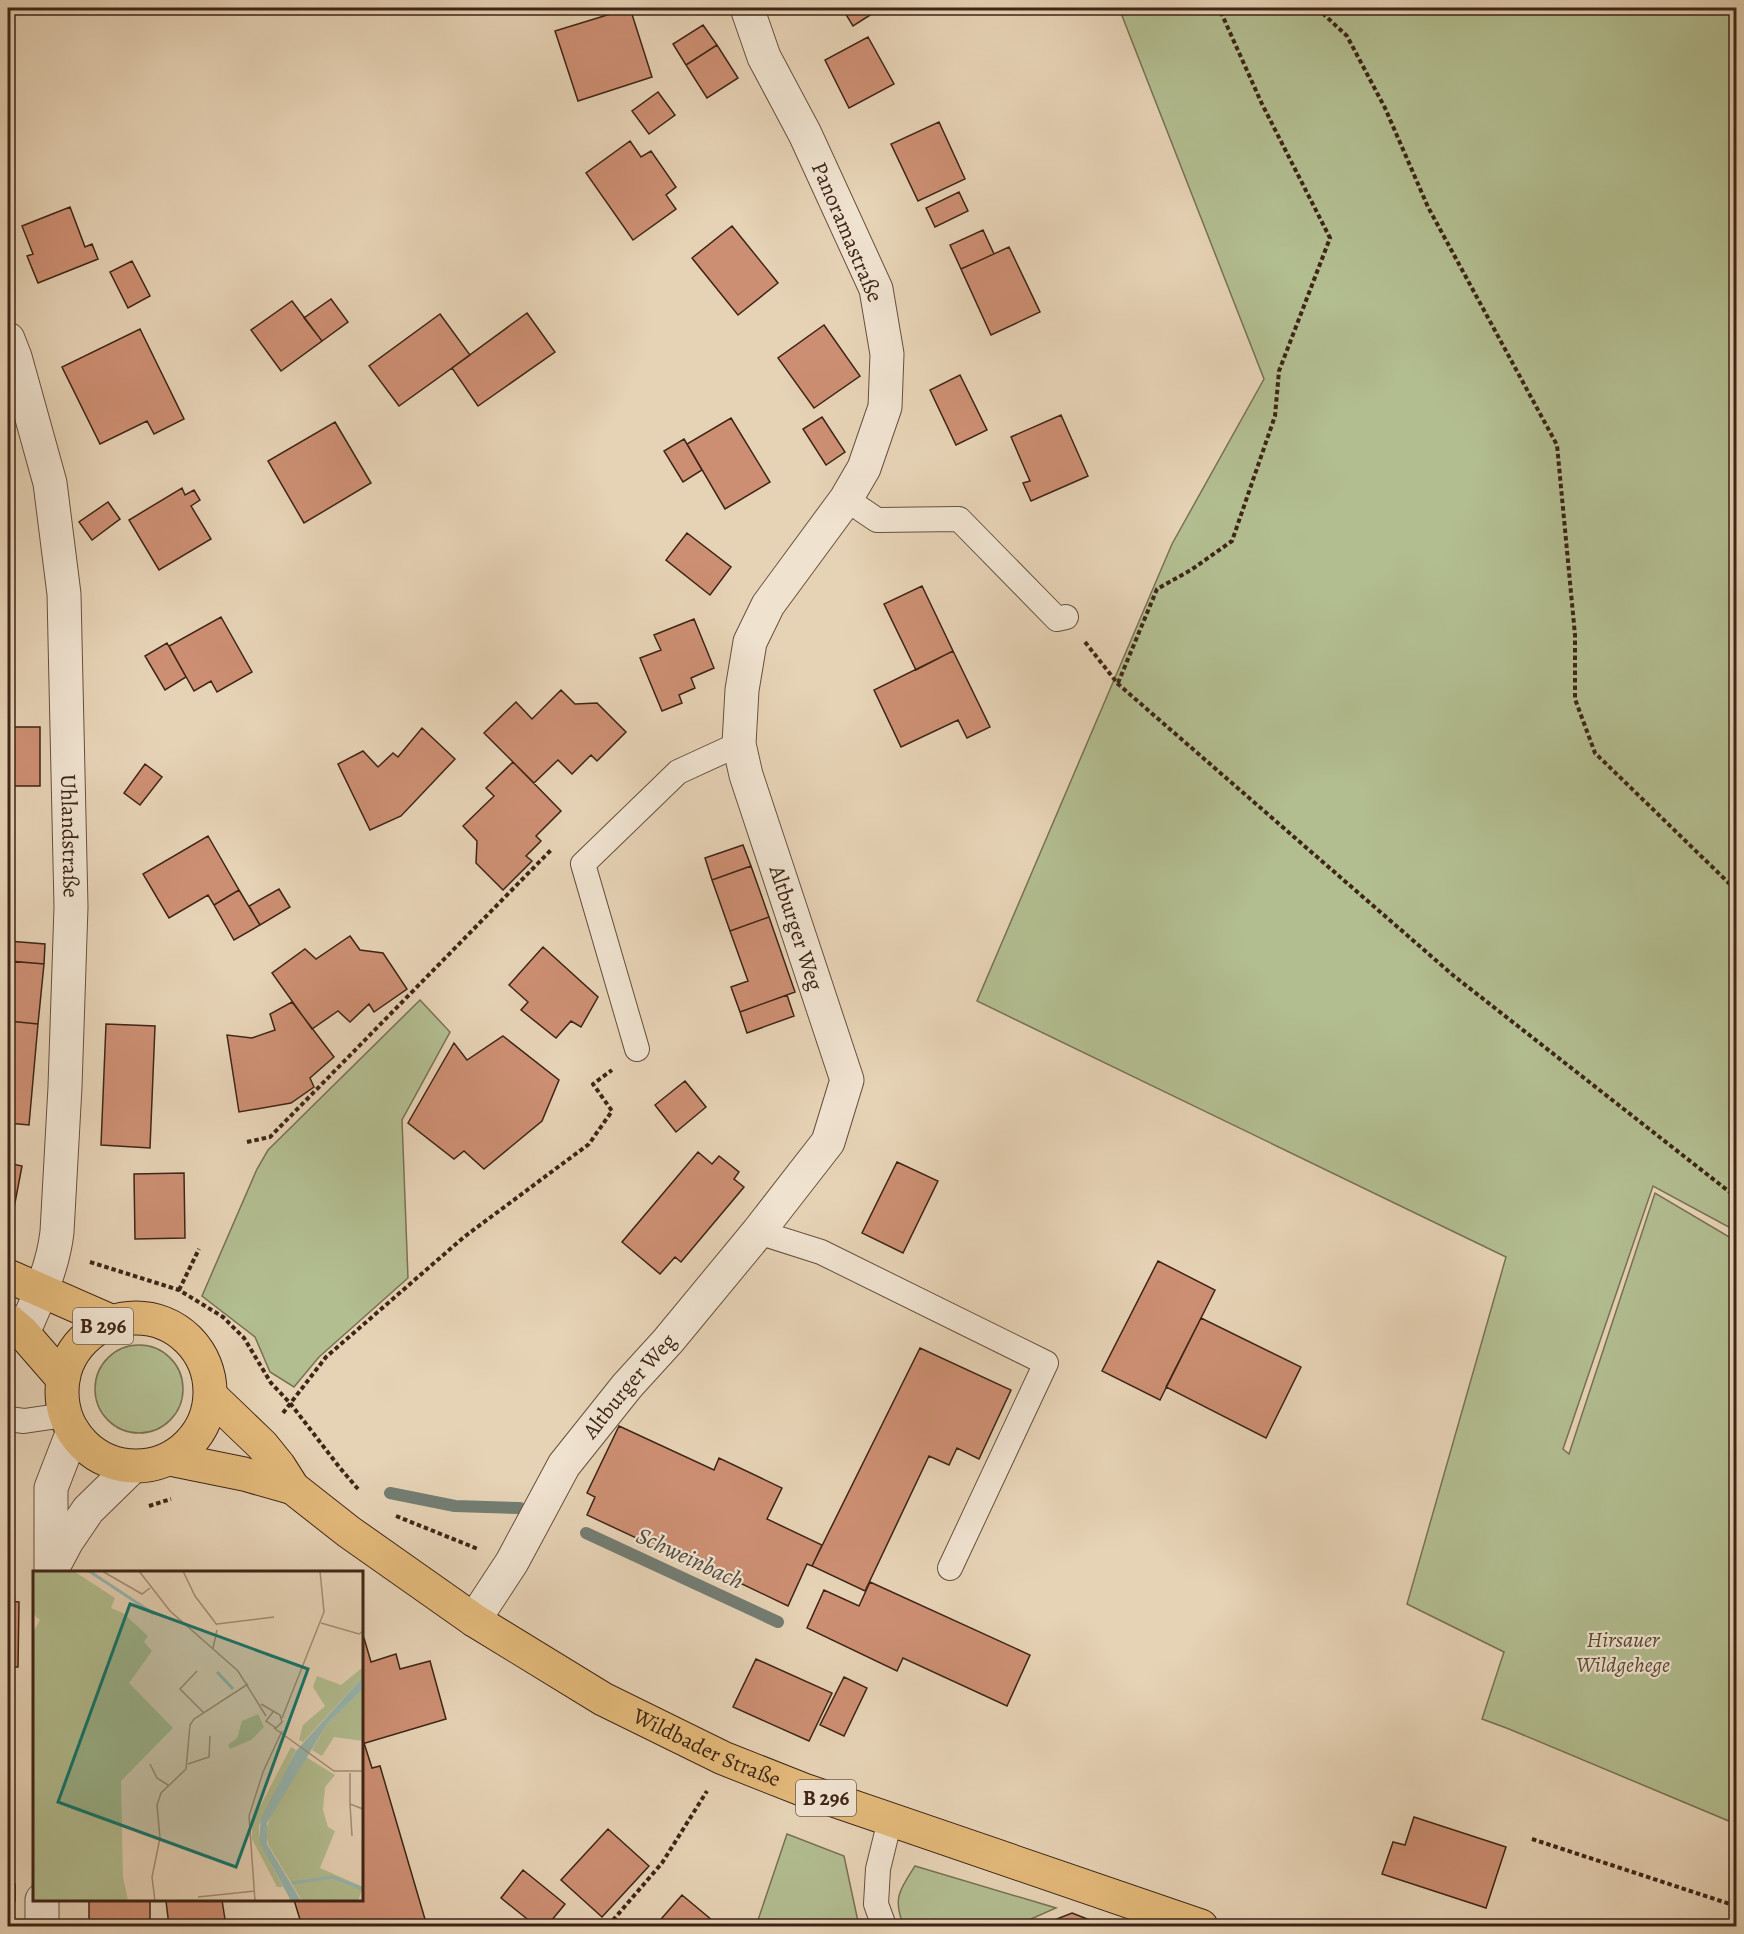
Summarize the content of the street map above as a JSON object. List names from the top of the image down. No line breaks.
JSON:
{"streets":{"main road":["B 296","Wildbader Straße"],"street":["Panoramastraße","Uhlandstraße","Altburger Weg"]},"crossings":[["Panoramastraße","Altburger Weg"],["Uhlandstraße","B 296"],["Altburger Weg","Wildbader Straße"],["B 296","Wildbader Straße"]],"water":["Schweinbach"],"parks":["Hirsauer Wildgehege"]}
